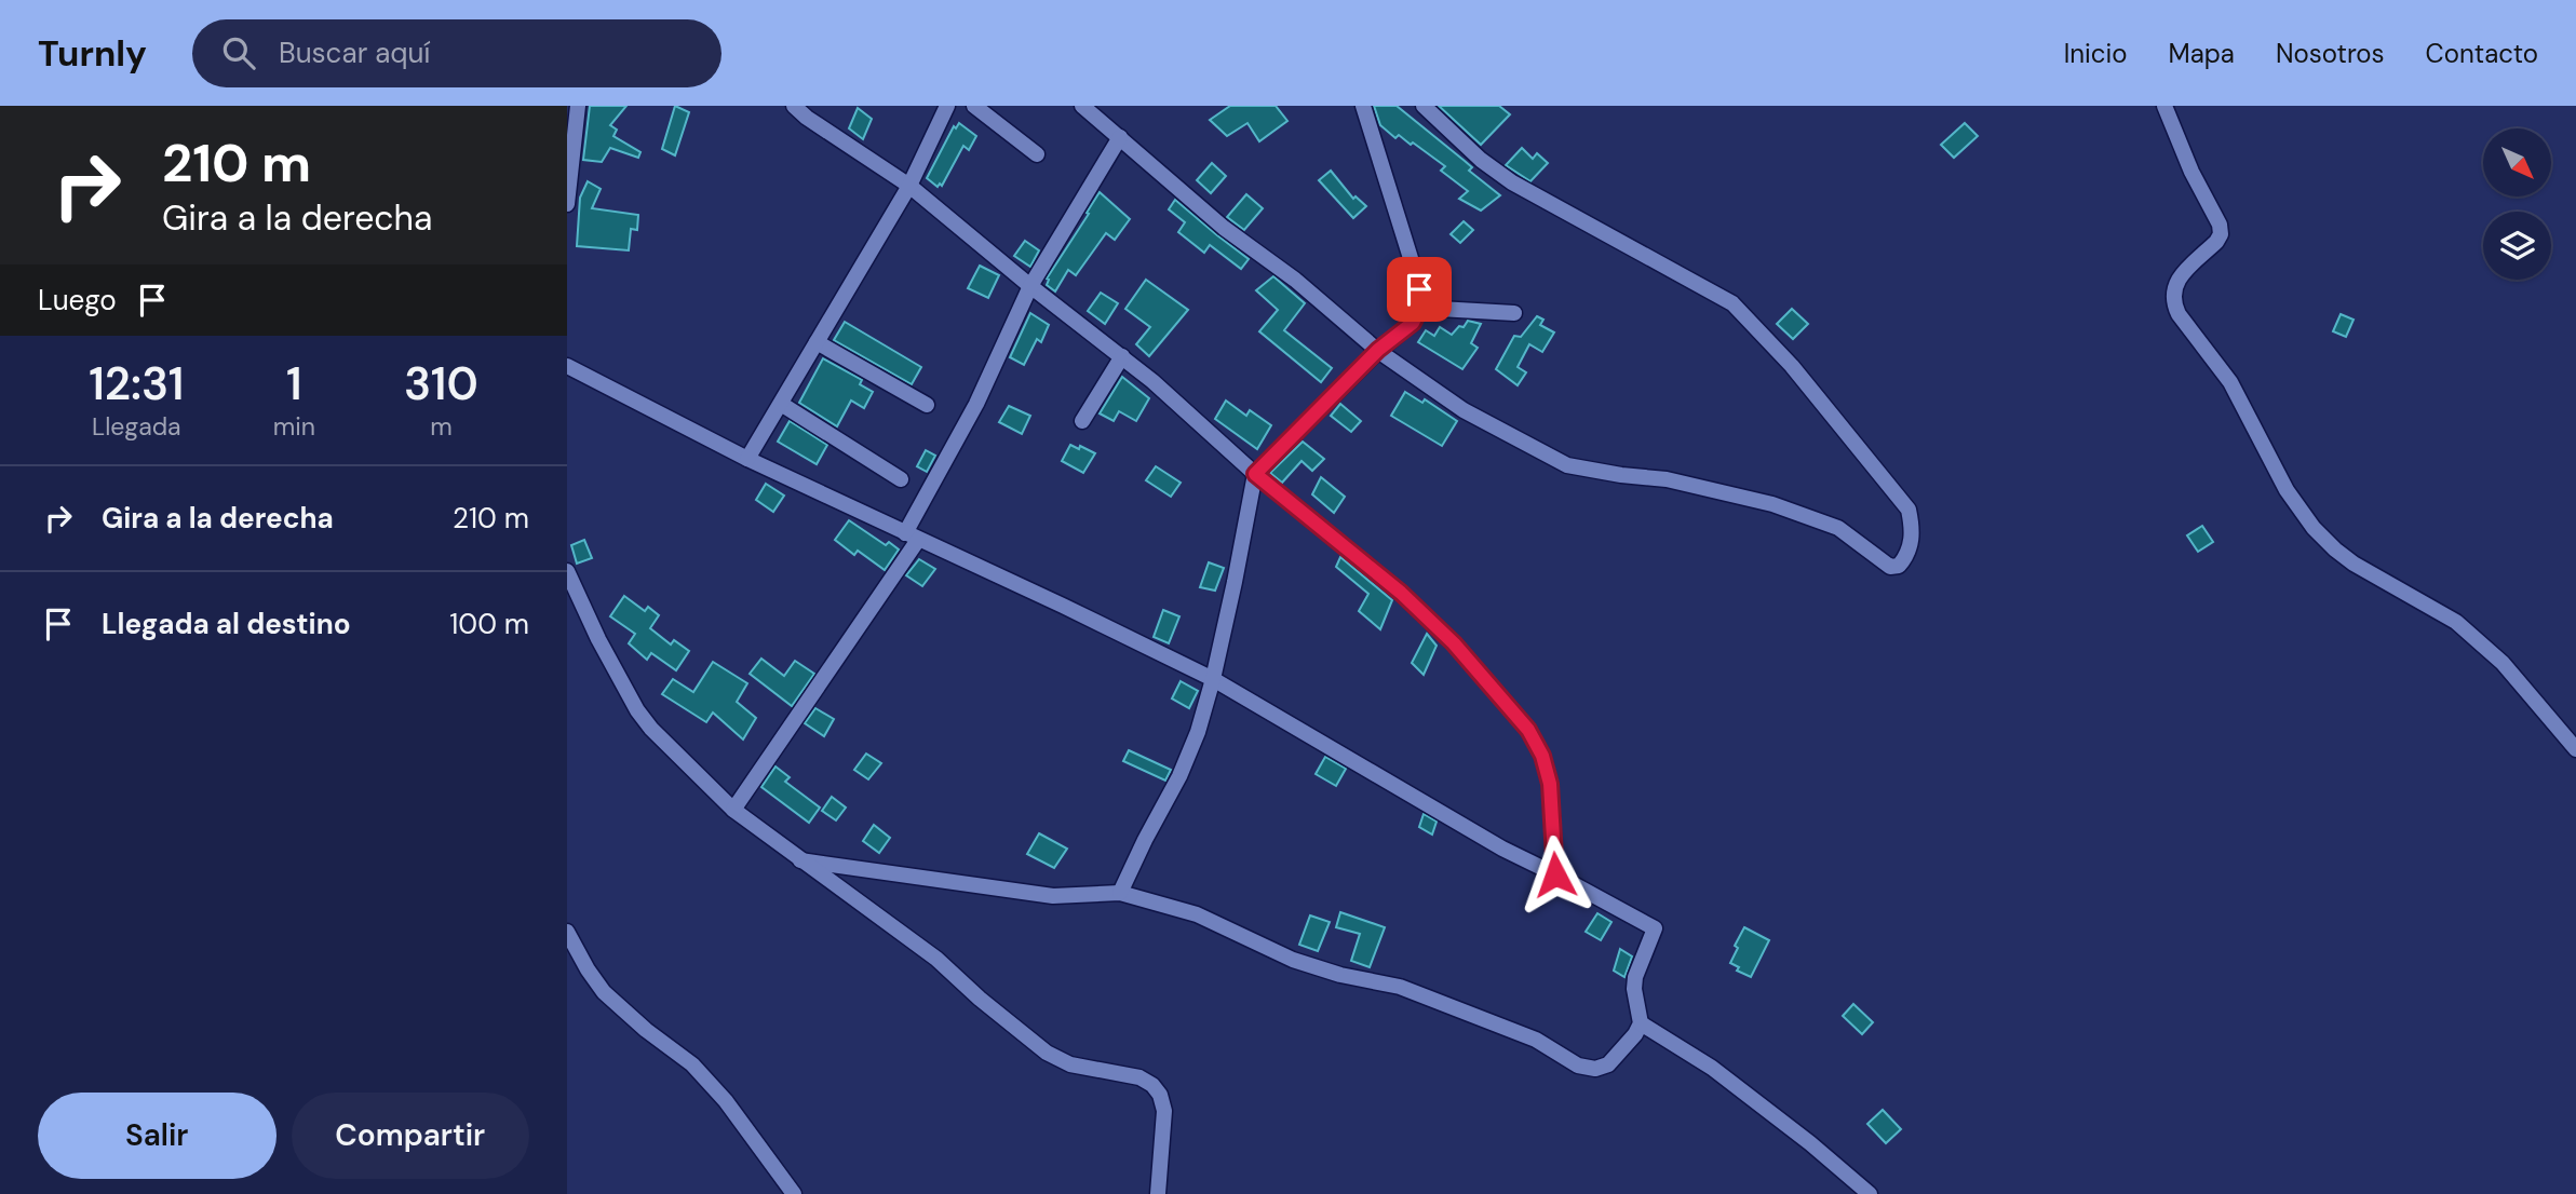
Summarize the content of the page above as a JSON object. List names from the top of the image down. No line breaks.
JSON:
{"north":"bottom right","page":{"header":"Turnly","search":"Buscar aquí","nav":["Inicio","Mapa","Nosotros","Contacto"],"turn":["210 m","Gira a la derecha"],"then":"Luego","eta":["12:31","Llegada","1","min","310","m"],"list":[{"name":"Gira a la derecha","value":"210 m"},{"name":"Llegada al destino","value":"100 m"}],"buttons":["Salir","Compartir"]}}
